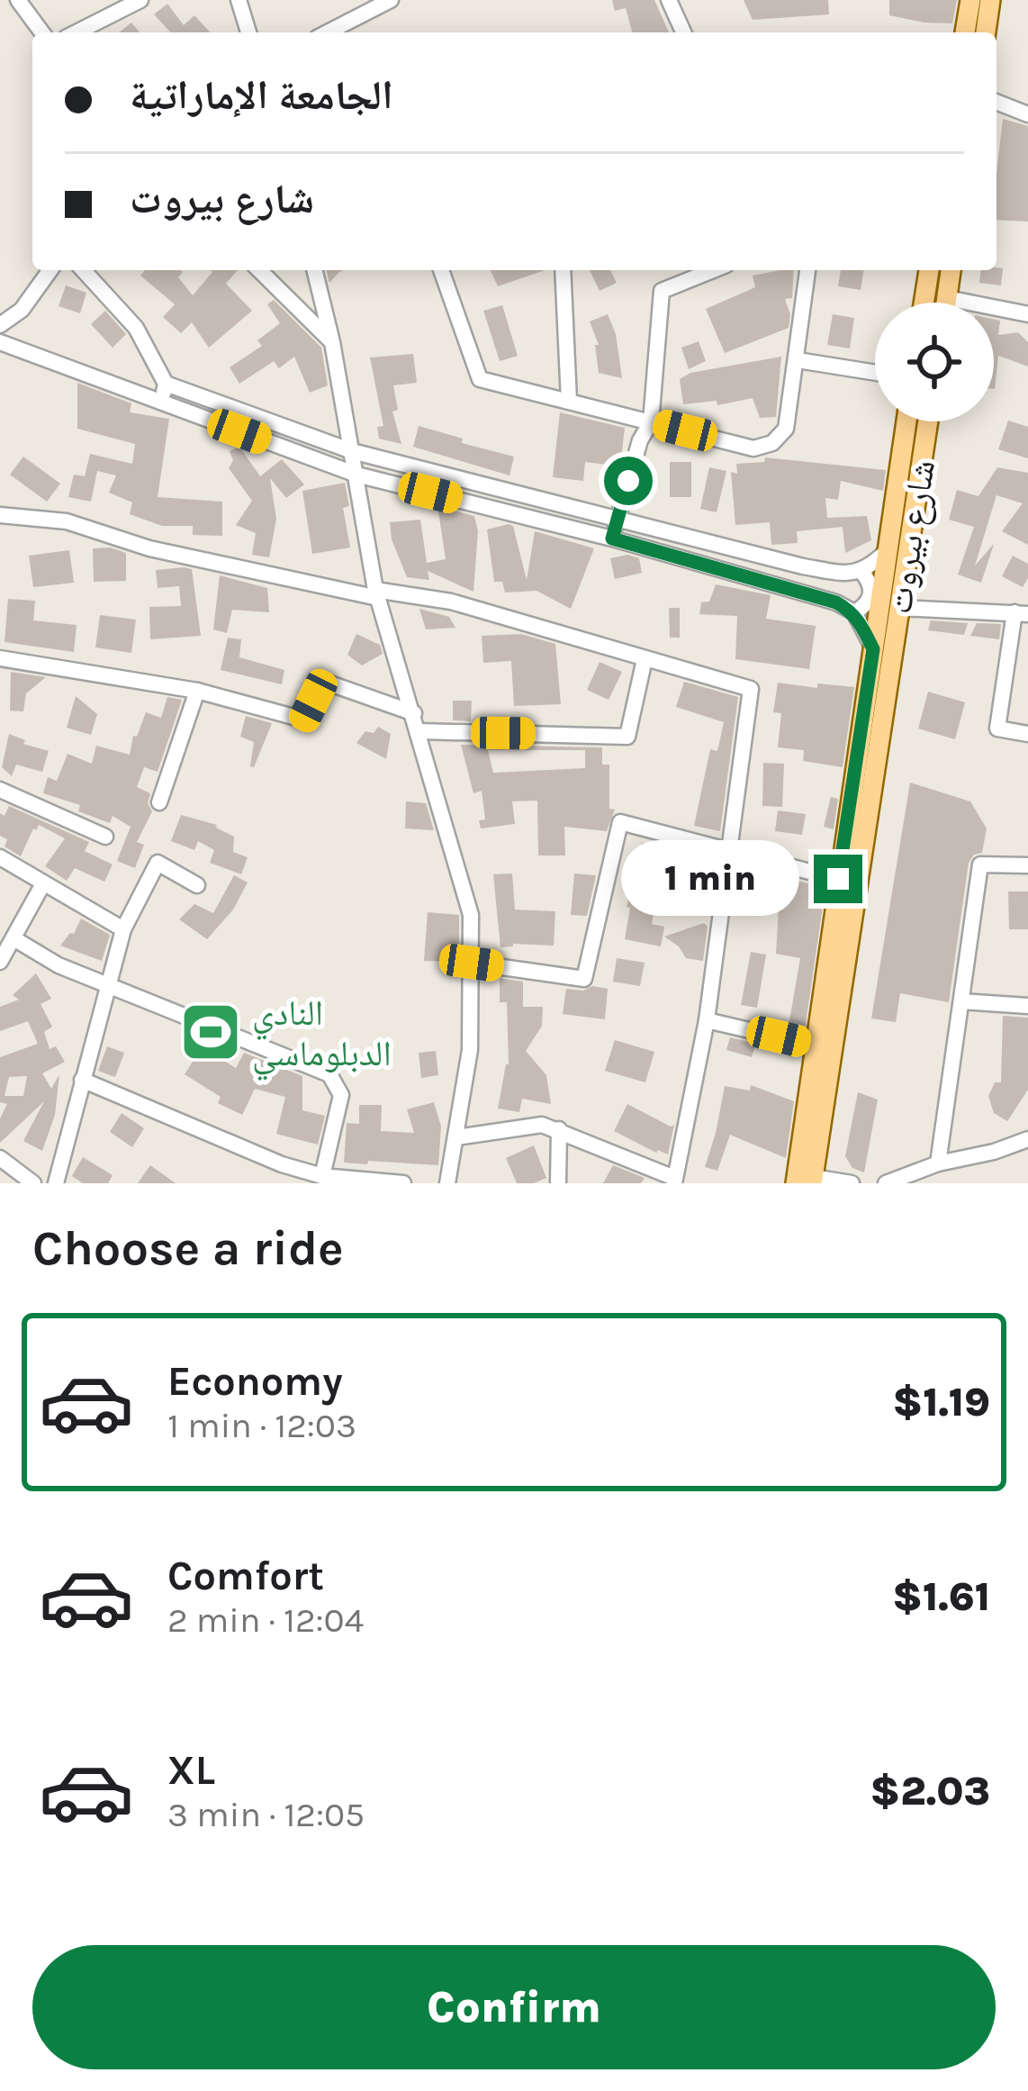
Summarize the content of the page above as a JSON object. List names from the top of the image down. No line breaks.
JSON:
{"streets":{"main road":["شارع بيروت"]},"places":{"sports":["النادي الدبلوماسي"]},"page":{"banner":["الجامعة الإماراتية","شارع بيروت"],"bubble":"1 min","heading":"Choose a ride","list":[{"name":"Economy","note":"1 min · 12:03","value":"$1.19"},{"name":"Comfort","note":"2 min · 12:04","value":"$1.61"},{"name":"XL","note":"3 min · 12:05","value":"$2.03"}],"buttons":"Confirm"}}
